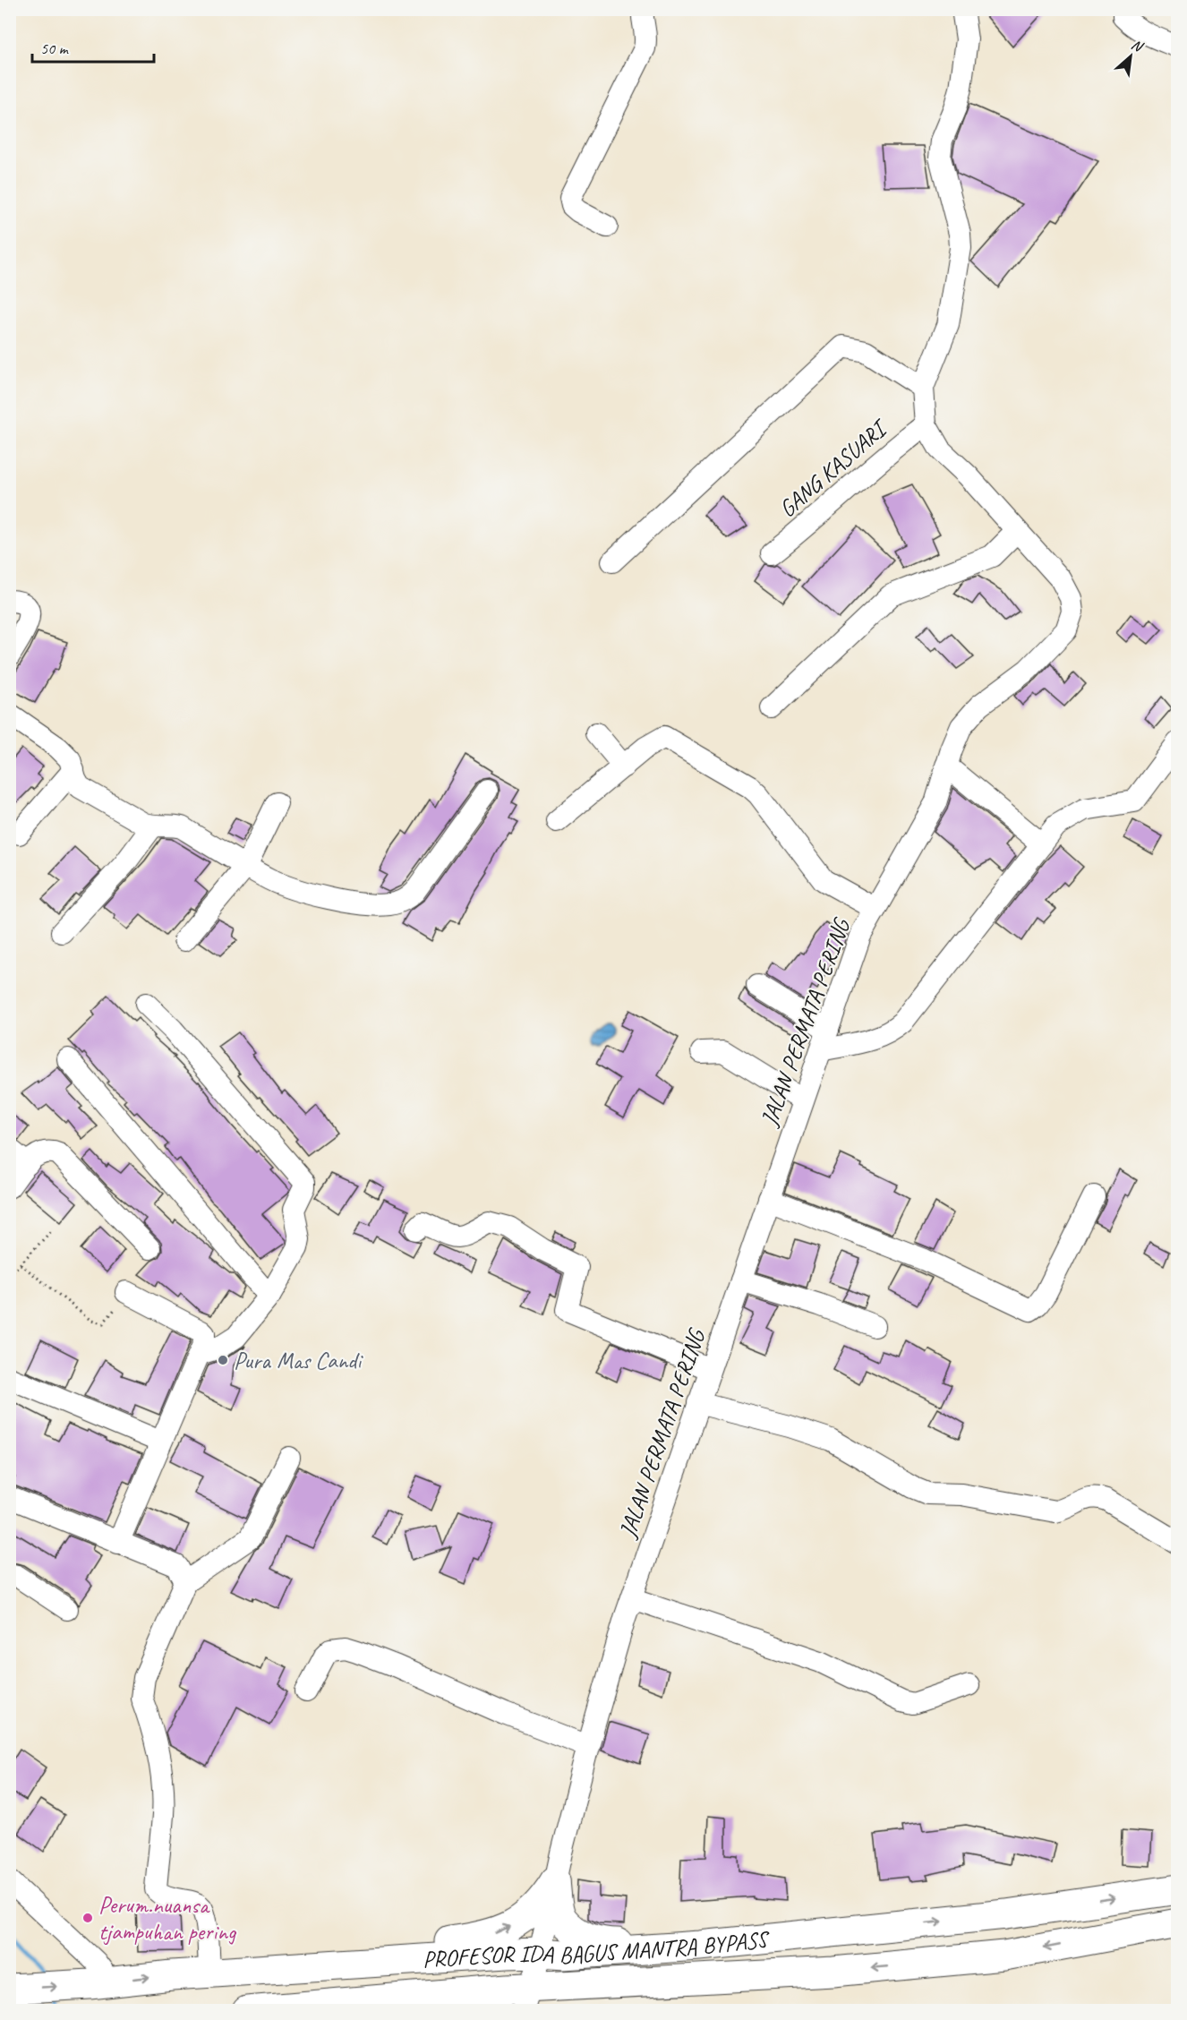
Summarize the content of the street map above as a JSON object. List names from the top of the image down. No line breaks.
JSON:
{"streets":{"highway":["PROFESOR IDA BAGUS MANTRA BYPASS"],"street":["GANG KASUARI","JALAN PERMATA PERING"]},"crossings":[["GANG KASUARI","JALAN PERMATA PERING"],["JALAN PERMATA PERING","PROFESOR IDA BAGUS MANTRA BYPASS"]],"places":["Pura Mas Candi","Perum.nuansa tjampuhan pering"],"scale_bar":"50 m","north":"top right"}
